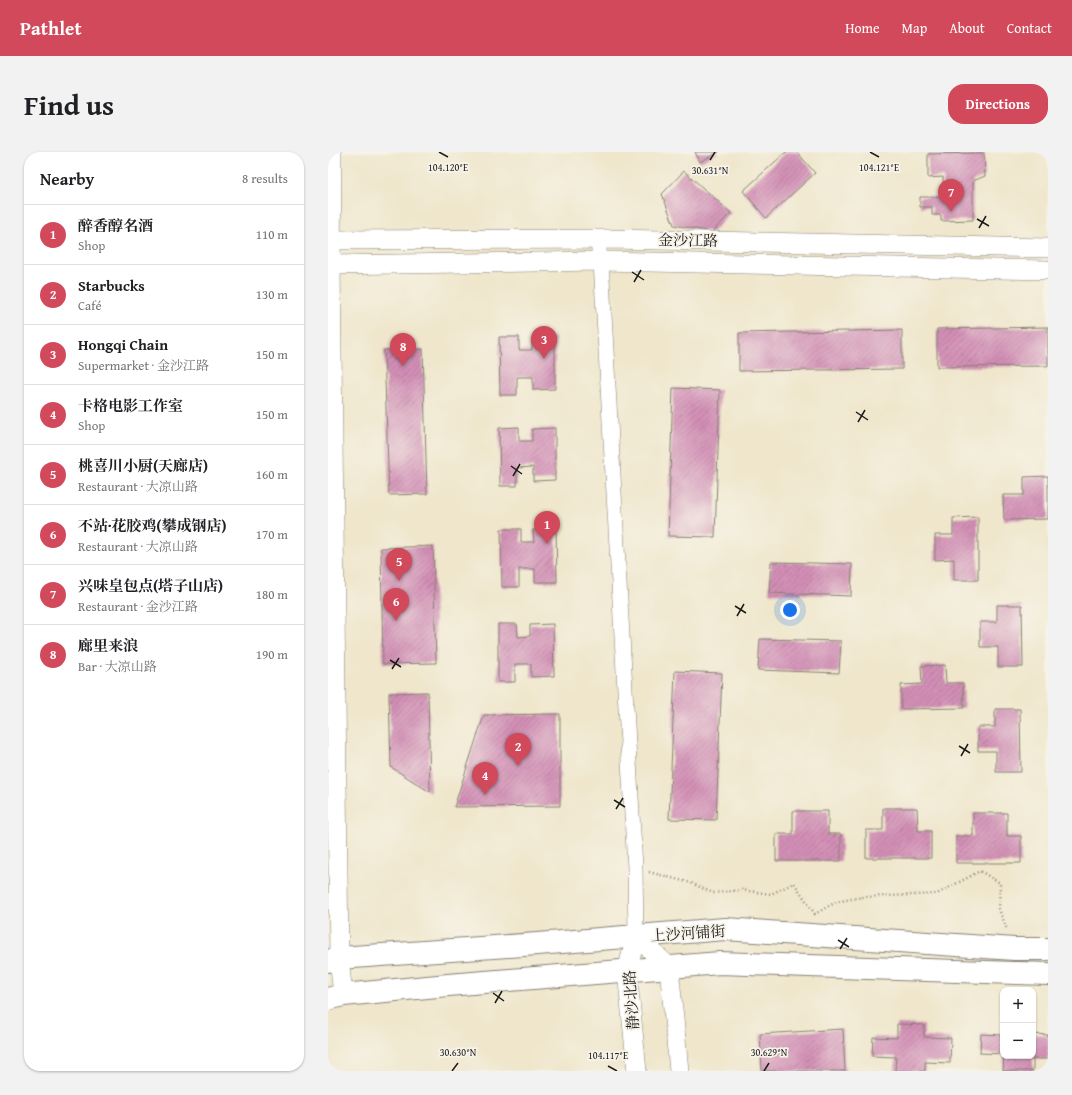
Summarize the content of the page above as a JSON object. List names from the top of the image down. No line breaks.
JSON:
{"streets":{"main road":["上沙河铺街"],"street":["金沙江路","静沙北路"]},"crossings":[["上沙河铺街","静沙北路"]],"page":{"header":"Pathlet","nav":["Home","Map","About","Contact"],"title":"Find us","buttons":"Directions","heading":["Nearby","8 results"],"pins":["7","3","8","1","5","6","2","4"],"list":[{"mark":"1","name":"醉香醇名酒","note":"Shop","value":"110 m"},{"mark":"2","name":"Starbucks","note":"Café","value":"130 m"},{"mark":"3","name":"Hongqi Chain","note":"Supermarket · 金沙江路","value":"150 m"},{"mark":"4","name":"卡格电影工作室","note":"Shop","value":"150 m"},{"mark":"5","name":"桃喜川小厨(天廊店)","note":"Restaurant · 大凉山路","value":"160 m"},{"mark":"6","name":"不站·花胶鸡(攀成钢店)","note":"Restaurant · 大凉山路","value":"170 m"},{"mark":"7","name":"兴味皇包点(塔子山店)","note":"Restaurant · 金沙江路","value":"180 m"},{"mark":"8","name":"廊里来浪","note":"Bar · 大凉山路","value":"190 m"}],"map_buttons":["+","−"]},"coordinates":["104.121°E","104.120°E","30.631°N","30.630°N","30.629°N","104.117°E"]}
